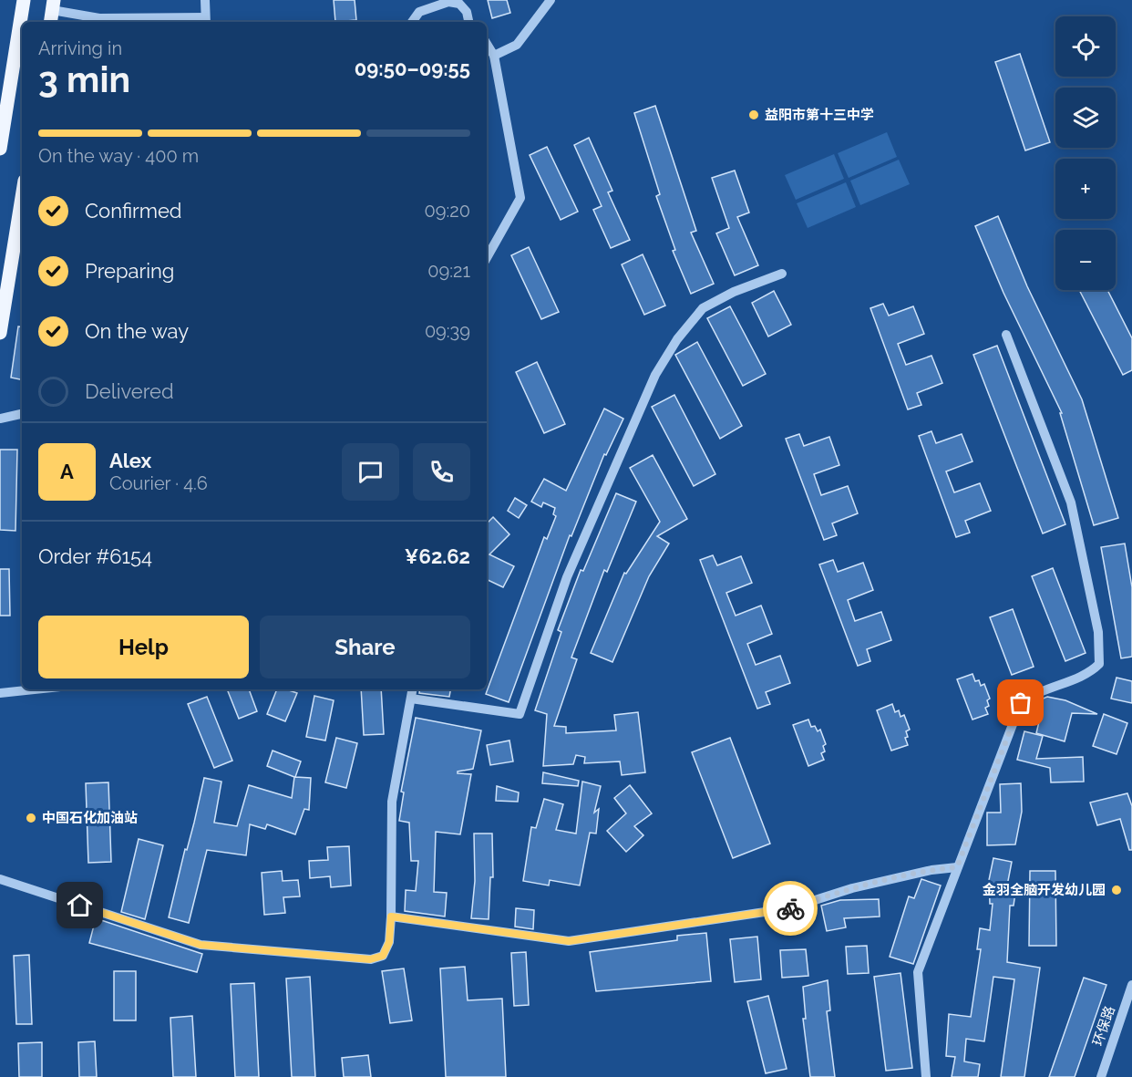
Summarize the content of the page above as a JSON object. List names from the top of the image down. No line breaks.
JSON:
{"streets":{"street":["环保路"]},"places":["益阳市第十三中学","中国石化加油站","金羽全脑开发幼儿园"],"page":{"map_buttons":["+","−"],"heading":["3 min","Arriving in","09:50–09:55"],"panel":["Alex","Courier · 4.6","Order #6154","¥62.62"],"bar":"On the way · 400 m","list":[["Confirmed","09:20"],["Preparing","09:21"],["On the way","09:39"],"Delivered"],"round":"A","buttons":["Help","Share"]}}
